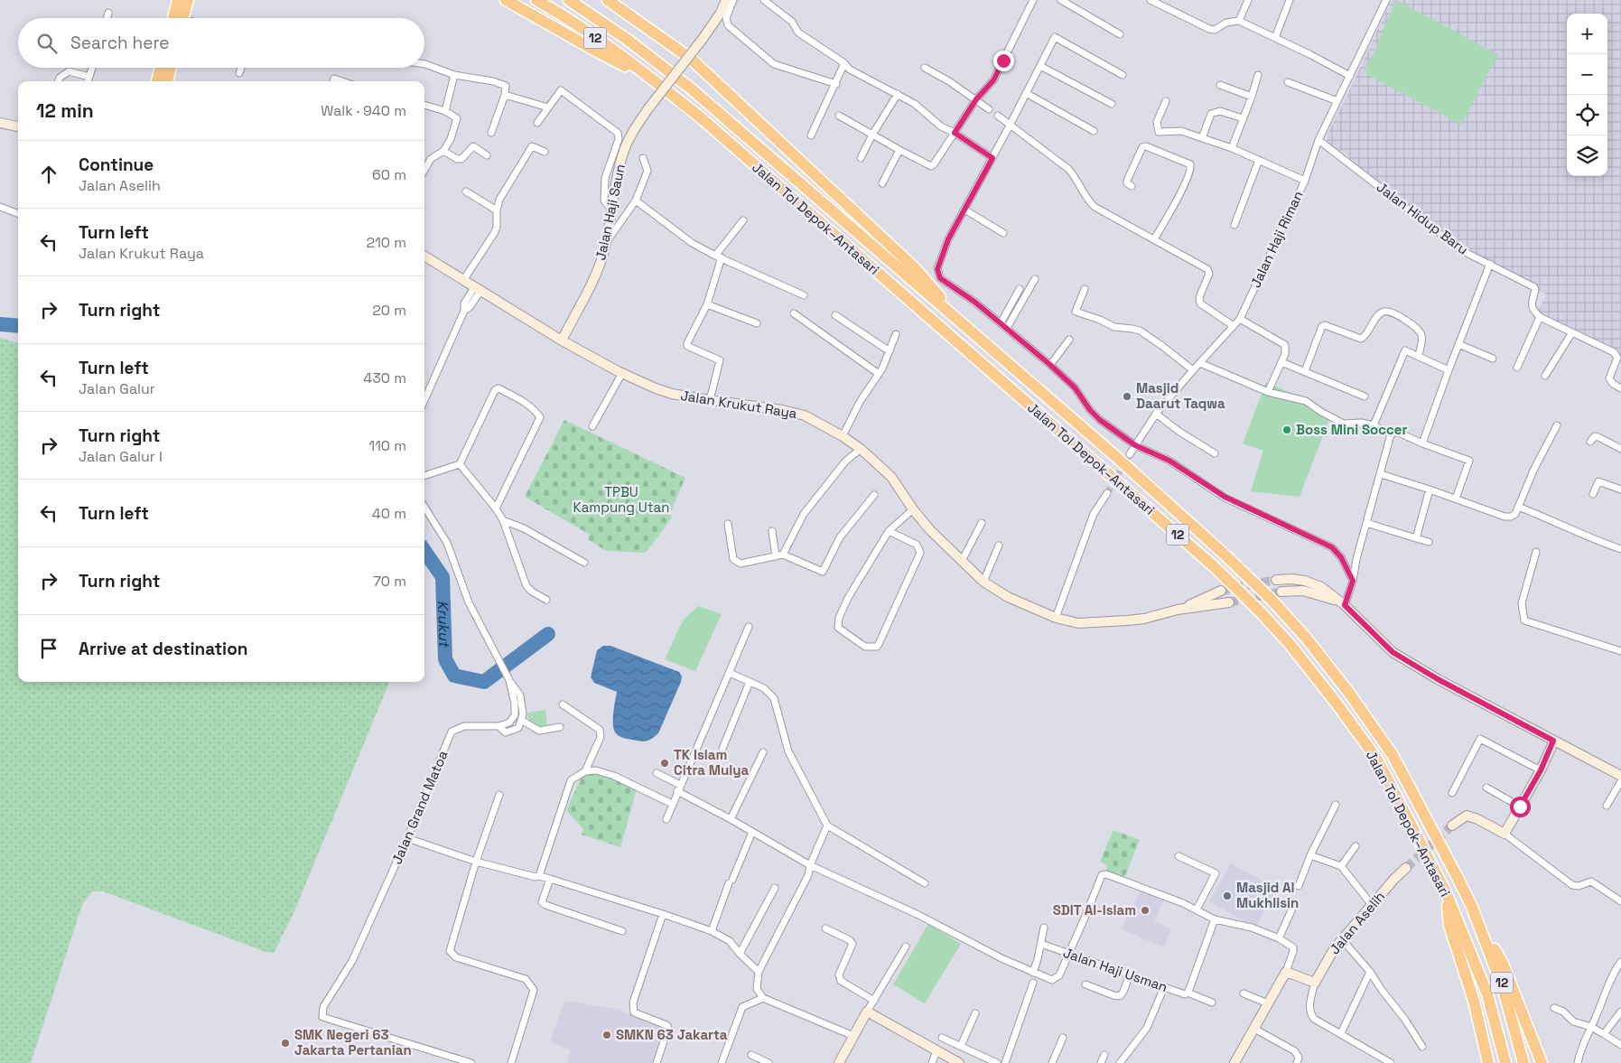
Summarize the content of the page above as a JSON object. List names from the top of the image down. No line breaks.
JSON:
{"streets":{"highway":["12","Jalan Tol Depok–Antasari"],"street":["Jalan Haji Saun","Jalan Hidup Baru","Jalan Haji Riman","Jalan Krukut Raya","Jalan Grand Matoa","Jalan Aselih","Jalan Haji Usman"]},"crossings":[["Jalan Haji Saun","Jalan Krukut Raya"],["Jalan Hidup Baru","Jalan Haji Riman"]],"water":["Krukut"],"parks":["TPBU Kampung Utan"],"places":["Masjid Daarut Taqwa","Boss Mini Soccer","TK Islam Citra Mulya","Masjid Al Mukhlisin","SDIT Al-Islam","SMKN 63 Jakarta","SMK Negeri 63 Jakarta Pertanian"],"page":{"map_buttons":["+","−"],"search":"Search here","heading":["12 min","Walk · 940 m"],"list":[["Continue","Jalan Aselih","60 m"],["Turn left","Jalan Krukut Raya","210 m"],["Turn right","20 m"],["Turn left","Jalan Galur","430 m"],["Turn right","Jalan Galur I","110 m"],["Turn left","40 m"],["Turn right","70 m"],"Arrive at destination"]}}
